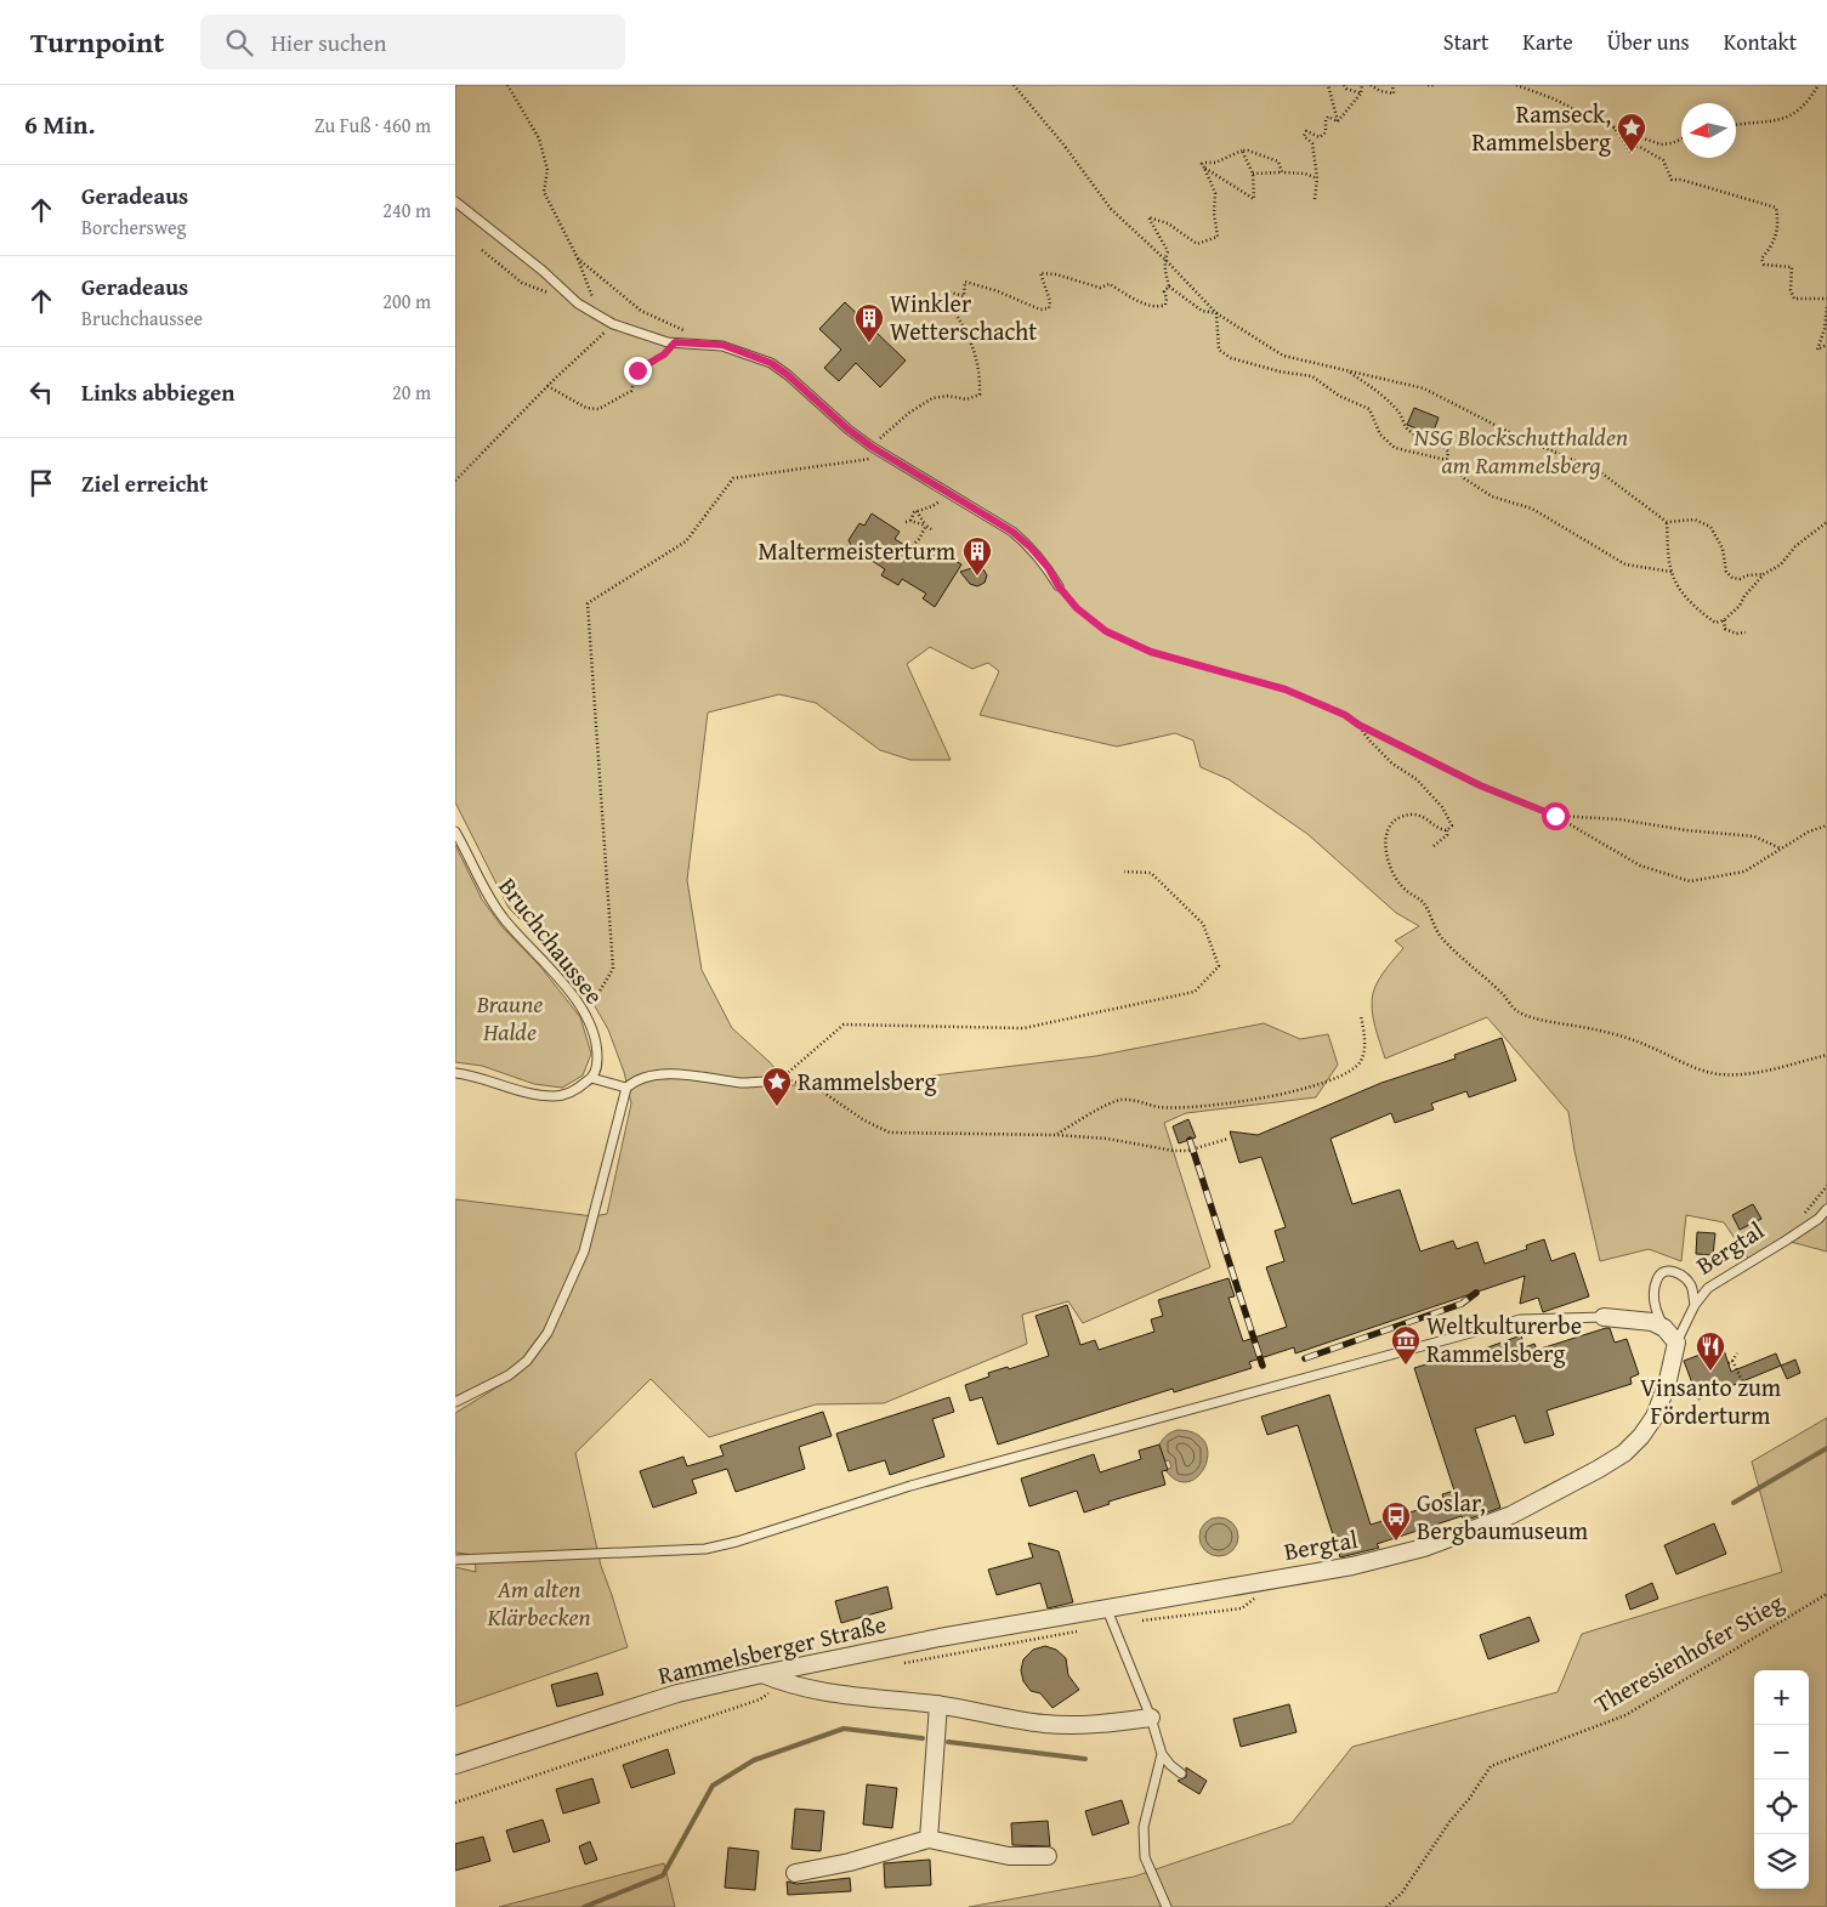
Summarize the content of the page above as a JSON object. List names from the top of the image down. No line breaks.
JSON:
{"streets":{"street":["Bergtal","Rammelsberger Straße"],"lane":["Bruchchaussee"],"path":["Theresienhofer Stieg"]},"crossings":[["Bergtal","Rammelsberger Straße"]],"parks":["NSG Blockschutthalden am Rammelsberg","Braune Halde","Am alten Klärbecken"],"places":{"place":["Ramseck, Rammelsberg","Rammelsberg"],"building":["Winkler Wetterschacht","Maltermeisterturm"],"museum":["Weltkulturerbe Rammelsberg"],"restaurant":["Vinsanto zum Förderturm"],"bus stop":["Goslar, Bergbaumuseum"]},"north":"left","page":{"header":"Turnpoint","search":"Hier suchen","nav":["Start","Karte","Über uns","Kontakt"],"heading":["6 Min.","Zu Fuß · 460 m"],"list":[["Geradeaus","Borchersweg","240 m"],["Geradeaus","Bruchchaussee","200 m"],["Links abbiegen","20 m"],"Ziel erreicht"],"map_buttons":["+","−"]}}
